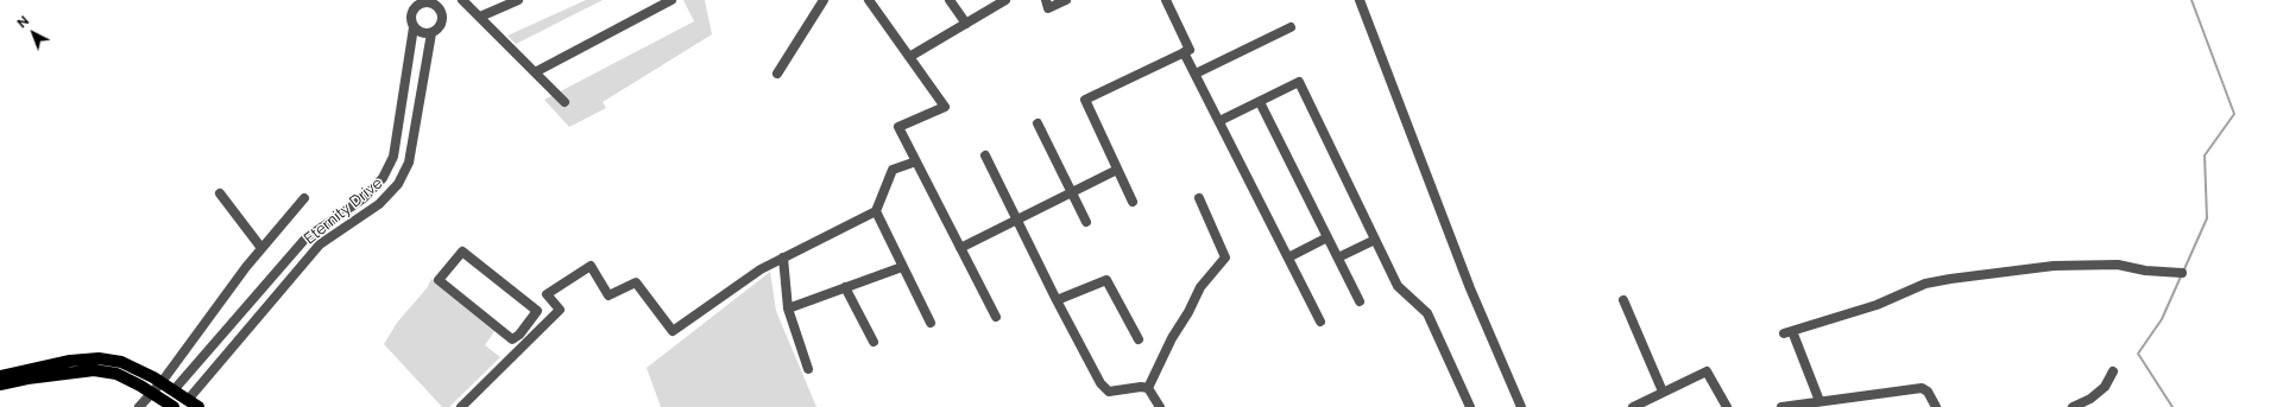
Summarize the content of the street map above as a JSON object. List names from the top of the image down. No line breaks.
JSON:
{"streets":{"street":["Eternity Drive"]},"north":"top left"}
